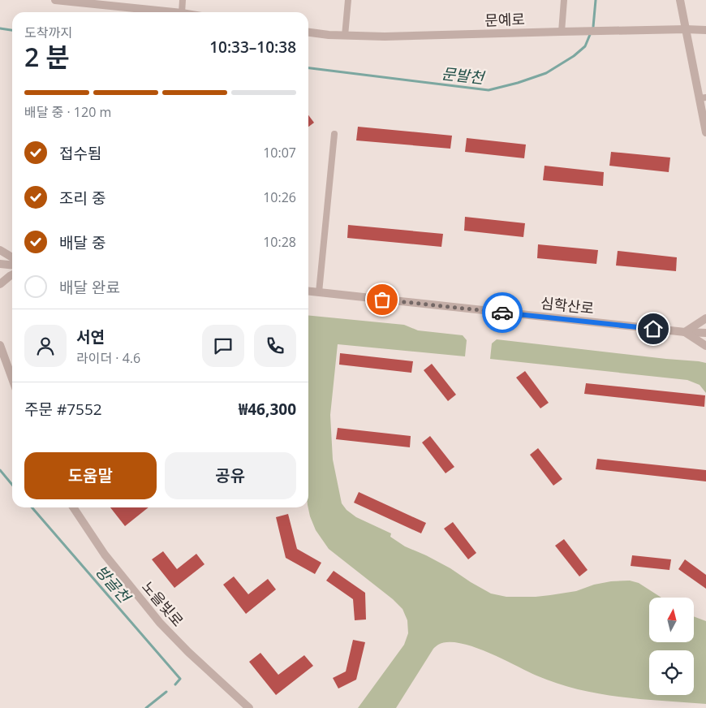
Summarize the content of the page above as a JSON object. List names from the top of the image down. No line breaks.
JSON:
{"streets":{"street":["문예로","심학산로","노을빛로"]},"water":["문발천","방골천"],"north":"top","page":{"heading":["2 분","도착까지","10:33–10:38"],"panel":["서연","라이더 · 4.6","주문 #7552","₩46,300"],"bar":"배달 중 · 120 m","list":[["접수됨","10:07"],["조리 중","10:26"],["배달 중","10:28"],"배달 완료"],"buttons":["도움말","공유"]}}
